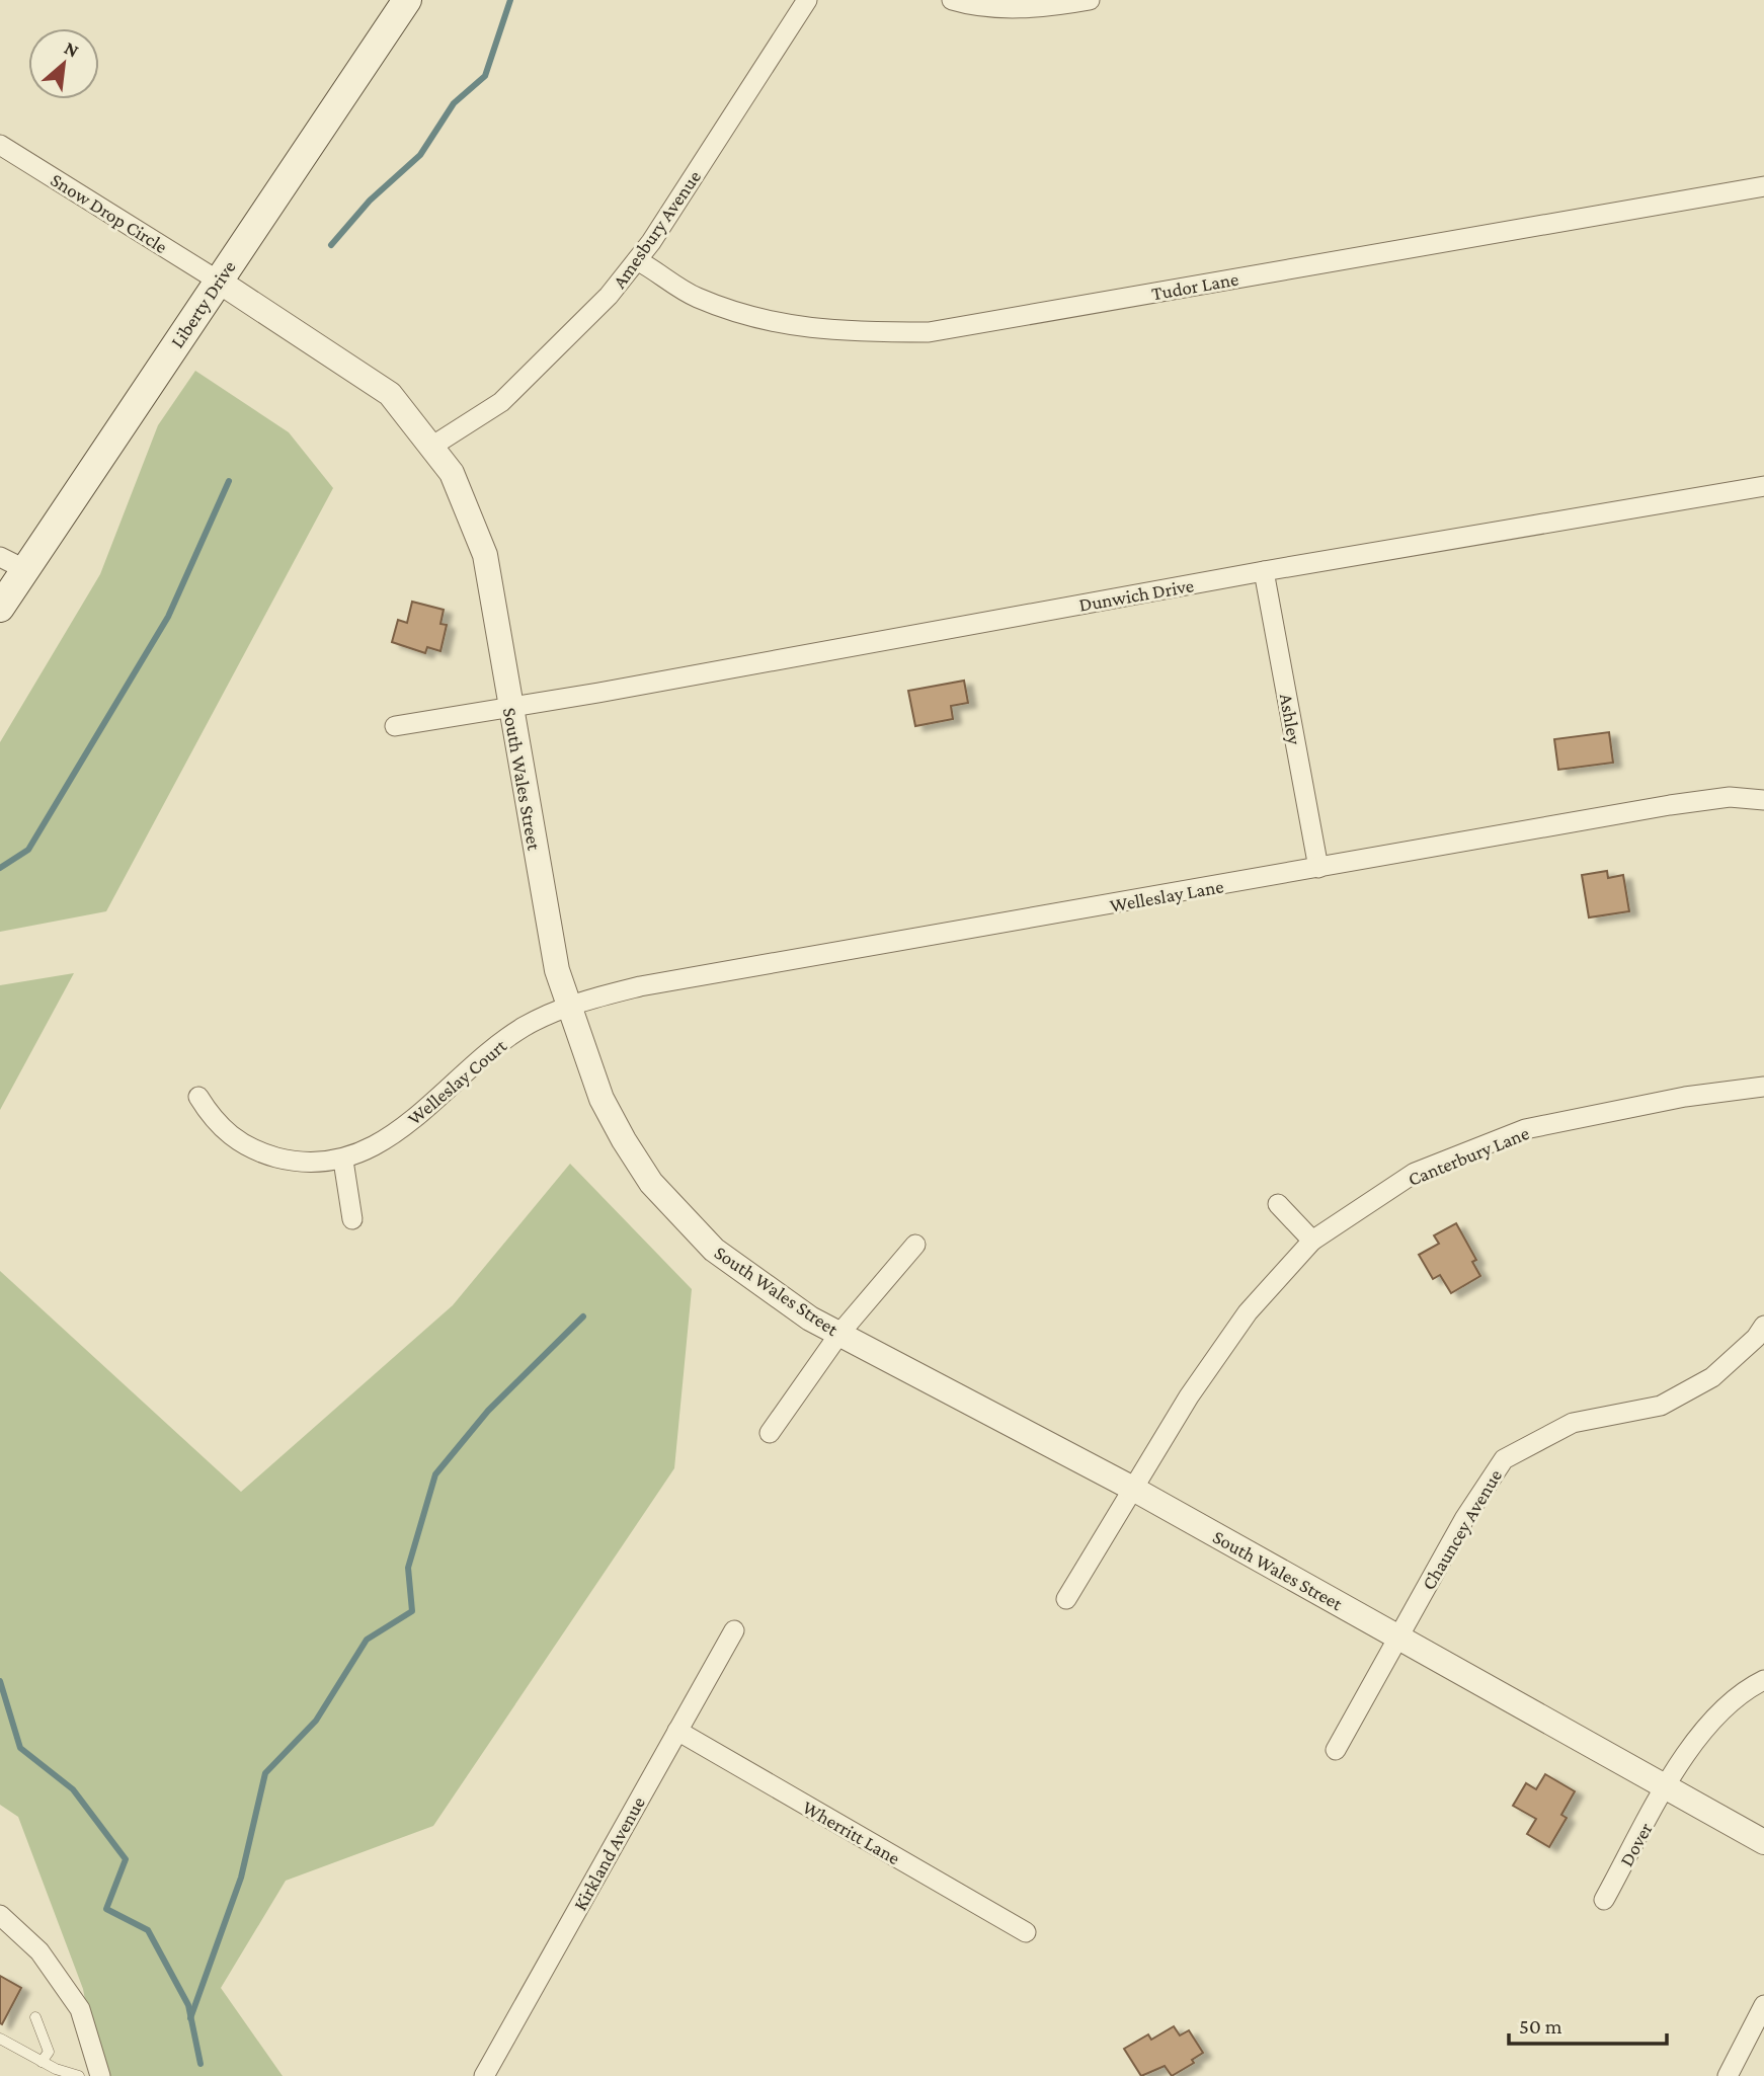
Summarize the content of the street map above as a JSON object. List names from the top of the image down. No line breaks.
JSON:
{"streets":{"main road":["Liberty Drive"],"street":["Snow Drop Circle","Amesbury Avenue","Tudor Lane","Dunwich Drive","Ashley","South Wales Street","Welleslay Lane","Welleslay Court","Canterbury Lane","Chauncey Avenue","Wherritt Lane","Dover","Kirkland Avenue"]},"crossings":[["Snow Drop Circle","Liberty Drive"],["Snow Drop Circle","South Wales Street"],["Amesbury Avenue","Tudor Lane"],["Amesbury Avenue","South Wales Street"],["Liberty Drive","South Wales Street"],["Dunwich Drive","Ashley"],["Dunwich Drive","South Wales Street"],["Ashley","Welleslay Lane"],["South Wales Street","Welleslay Lane"],["South Wales Street","Welleslay Court"],["South Wales Street","Canterbury Lane"],["South Wales Street","Chauncey Avenue"],["South Wales Street","Dover"],["Welleslay Lane","Welleslay Court"],["Wherritt Lane","Kirkland Avenue"]],"scale_bar":"50 m","north":"top right"}
